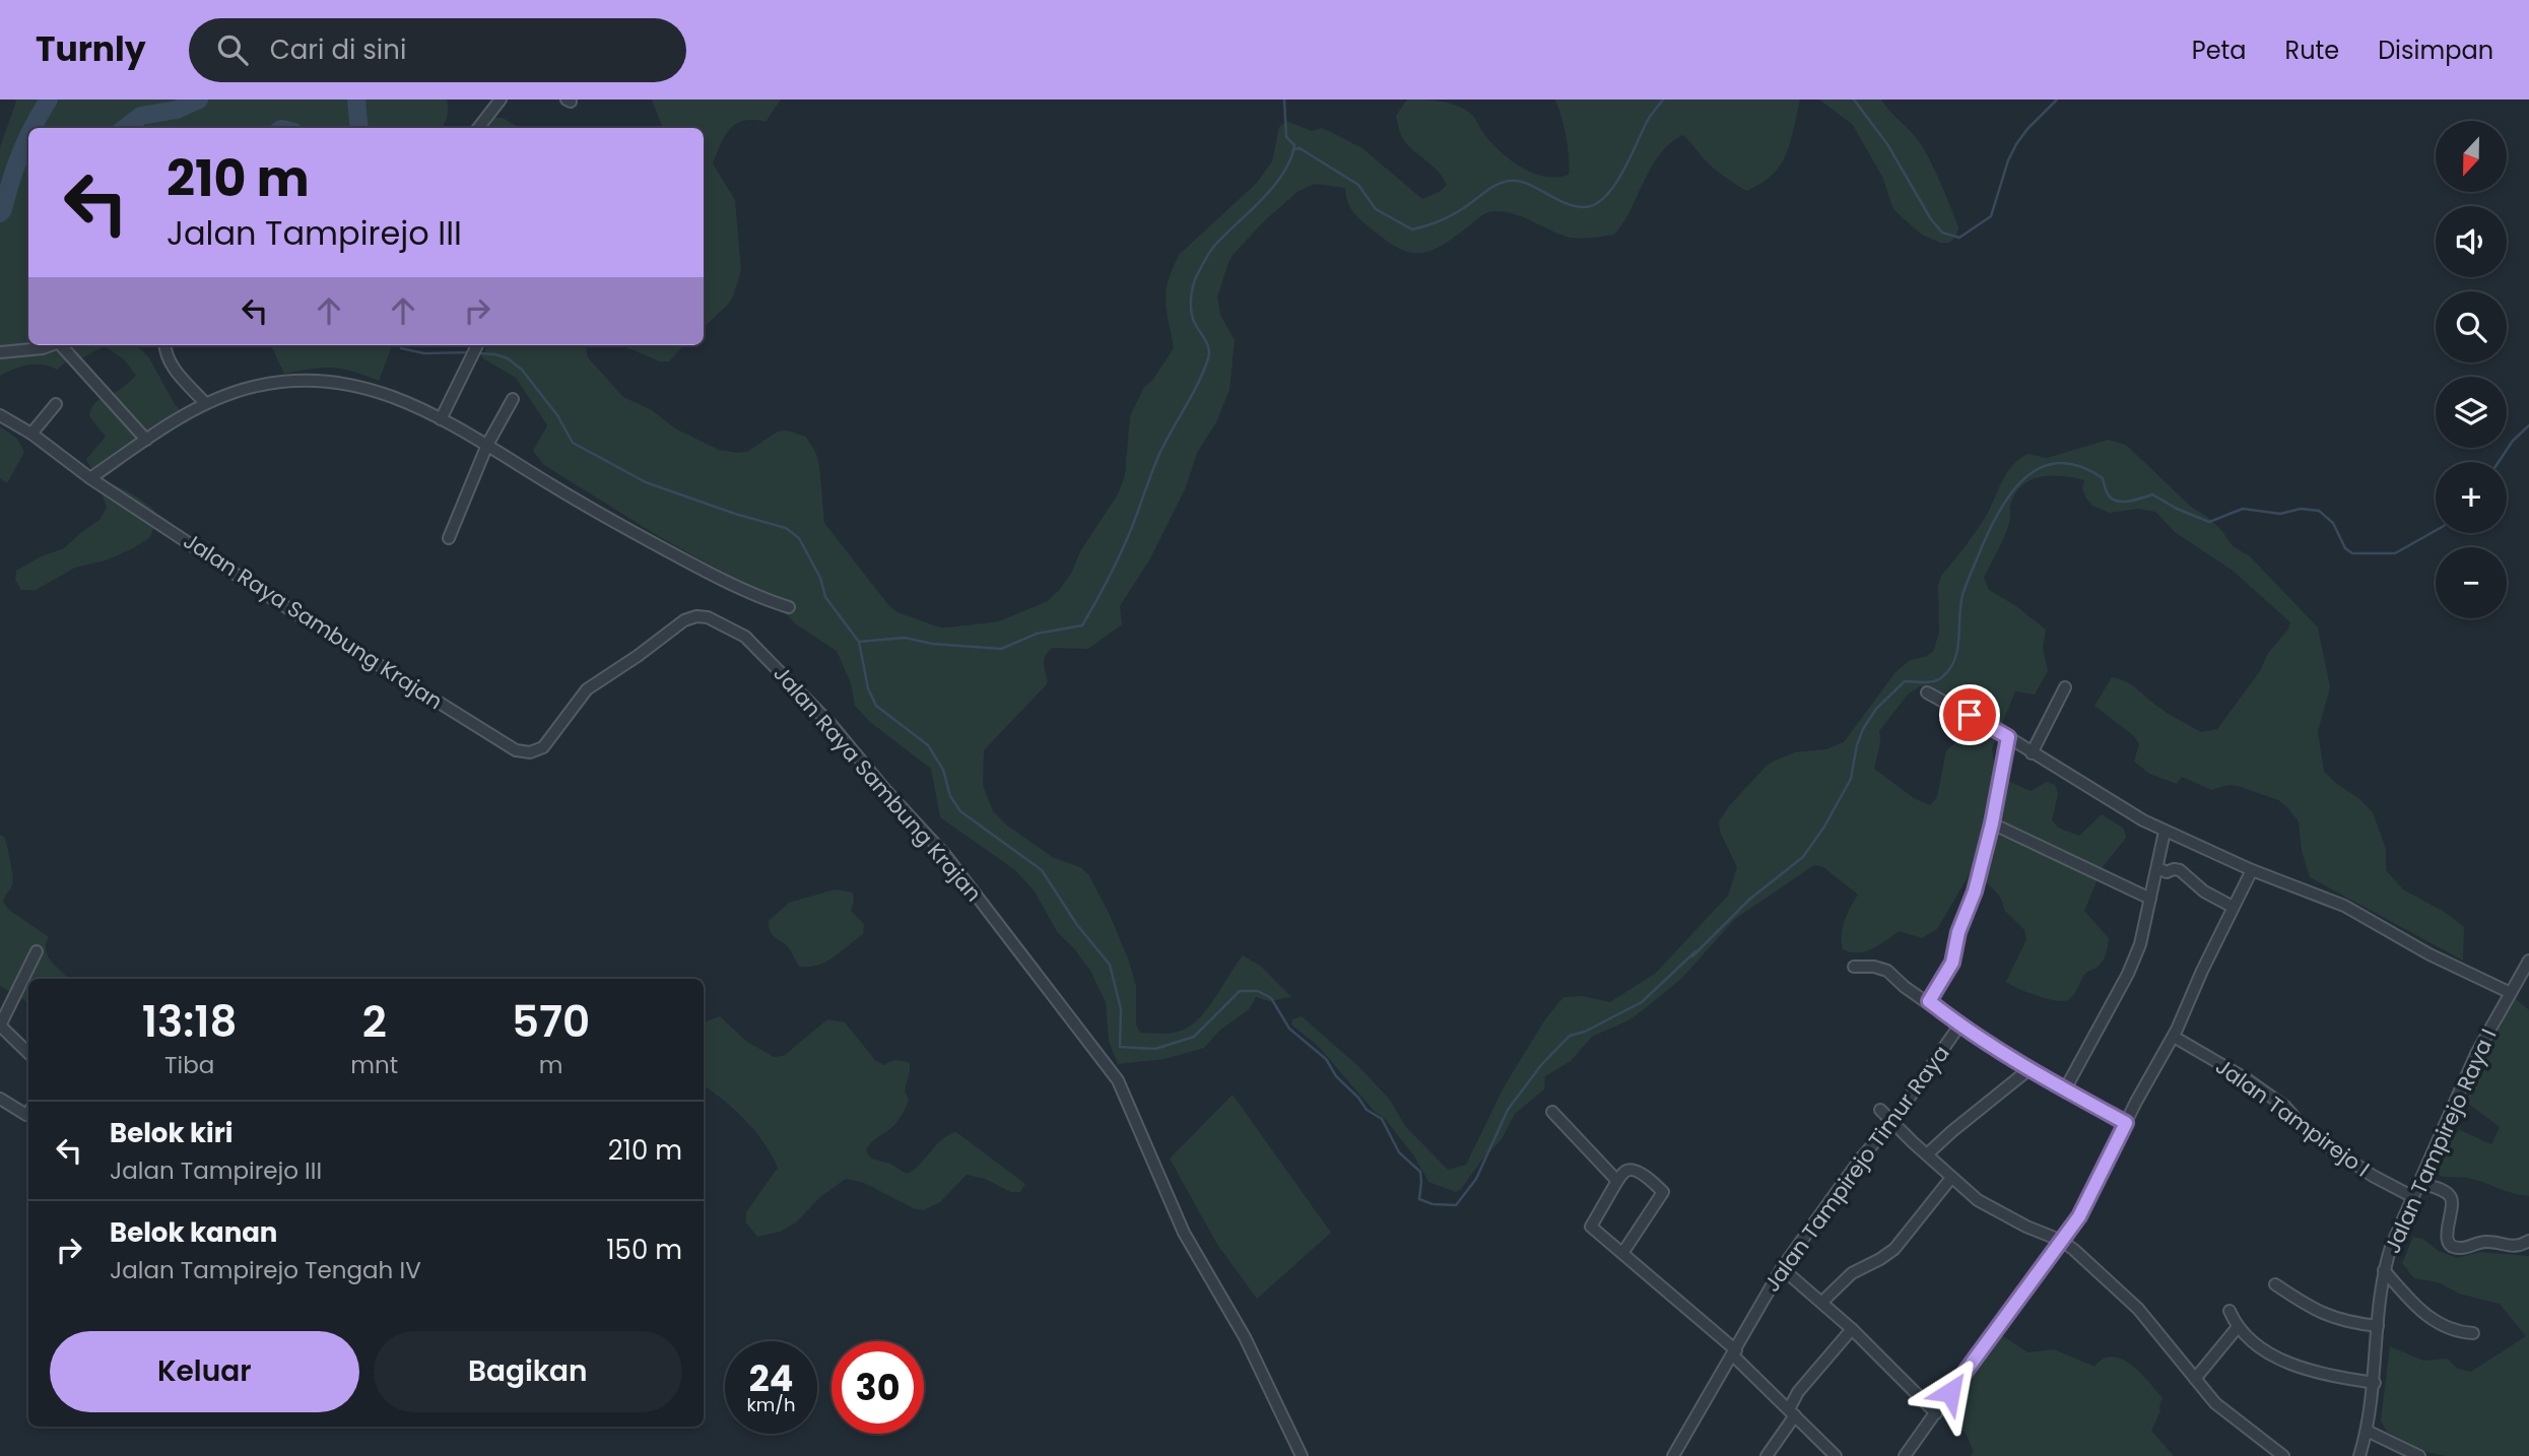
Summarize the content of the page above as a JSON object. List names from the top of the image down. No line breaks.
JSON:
{"streets":{"street":["Jalan Raya Sambung Krajan","Jalan Tampirejo I","Jalan Tampirejo Raya I","Jalan Tampirejo Timur Raya"]},"crossings":[["Jalan Tampirejo I","Jalan Tampirejo Raya I"]],"north":"bottom","page":{"header":"Turnly","search":"Cari di sini","nav":["Peta","Rute","Disimpan"],"map_buttons":["+","−"],"turn":["210 m","Jalan Tampirejo III"],"eta":["13:18","Tiba","2","mnt","570","m"],"list":[{"name":"Belok kiri","note":"Jalan Tampirejo III","value":"210 m"},{"name":"Belok kanan","note":"Jalan Tampirejo Tengah IV","value":"150 m"}],"buttons":["Keluar","Bagikan"],"speed":"24 km/h","limit":"30"}}
